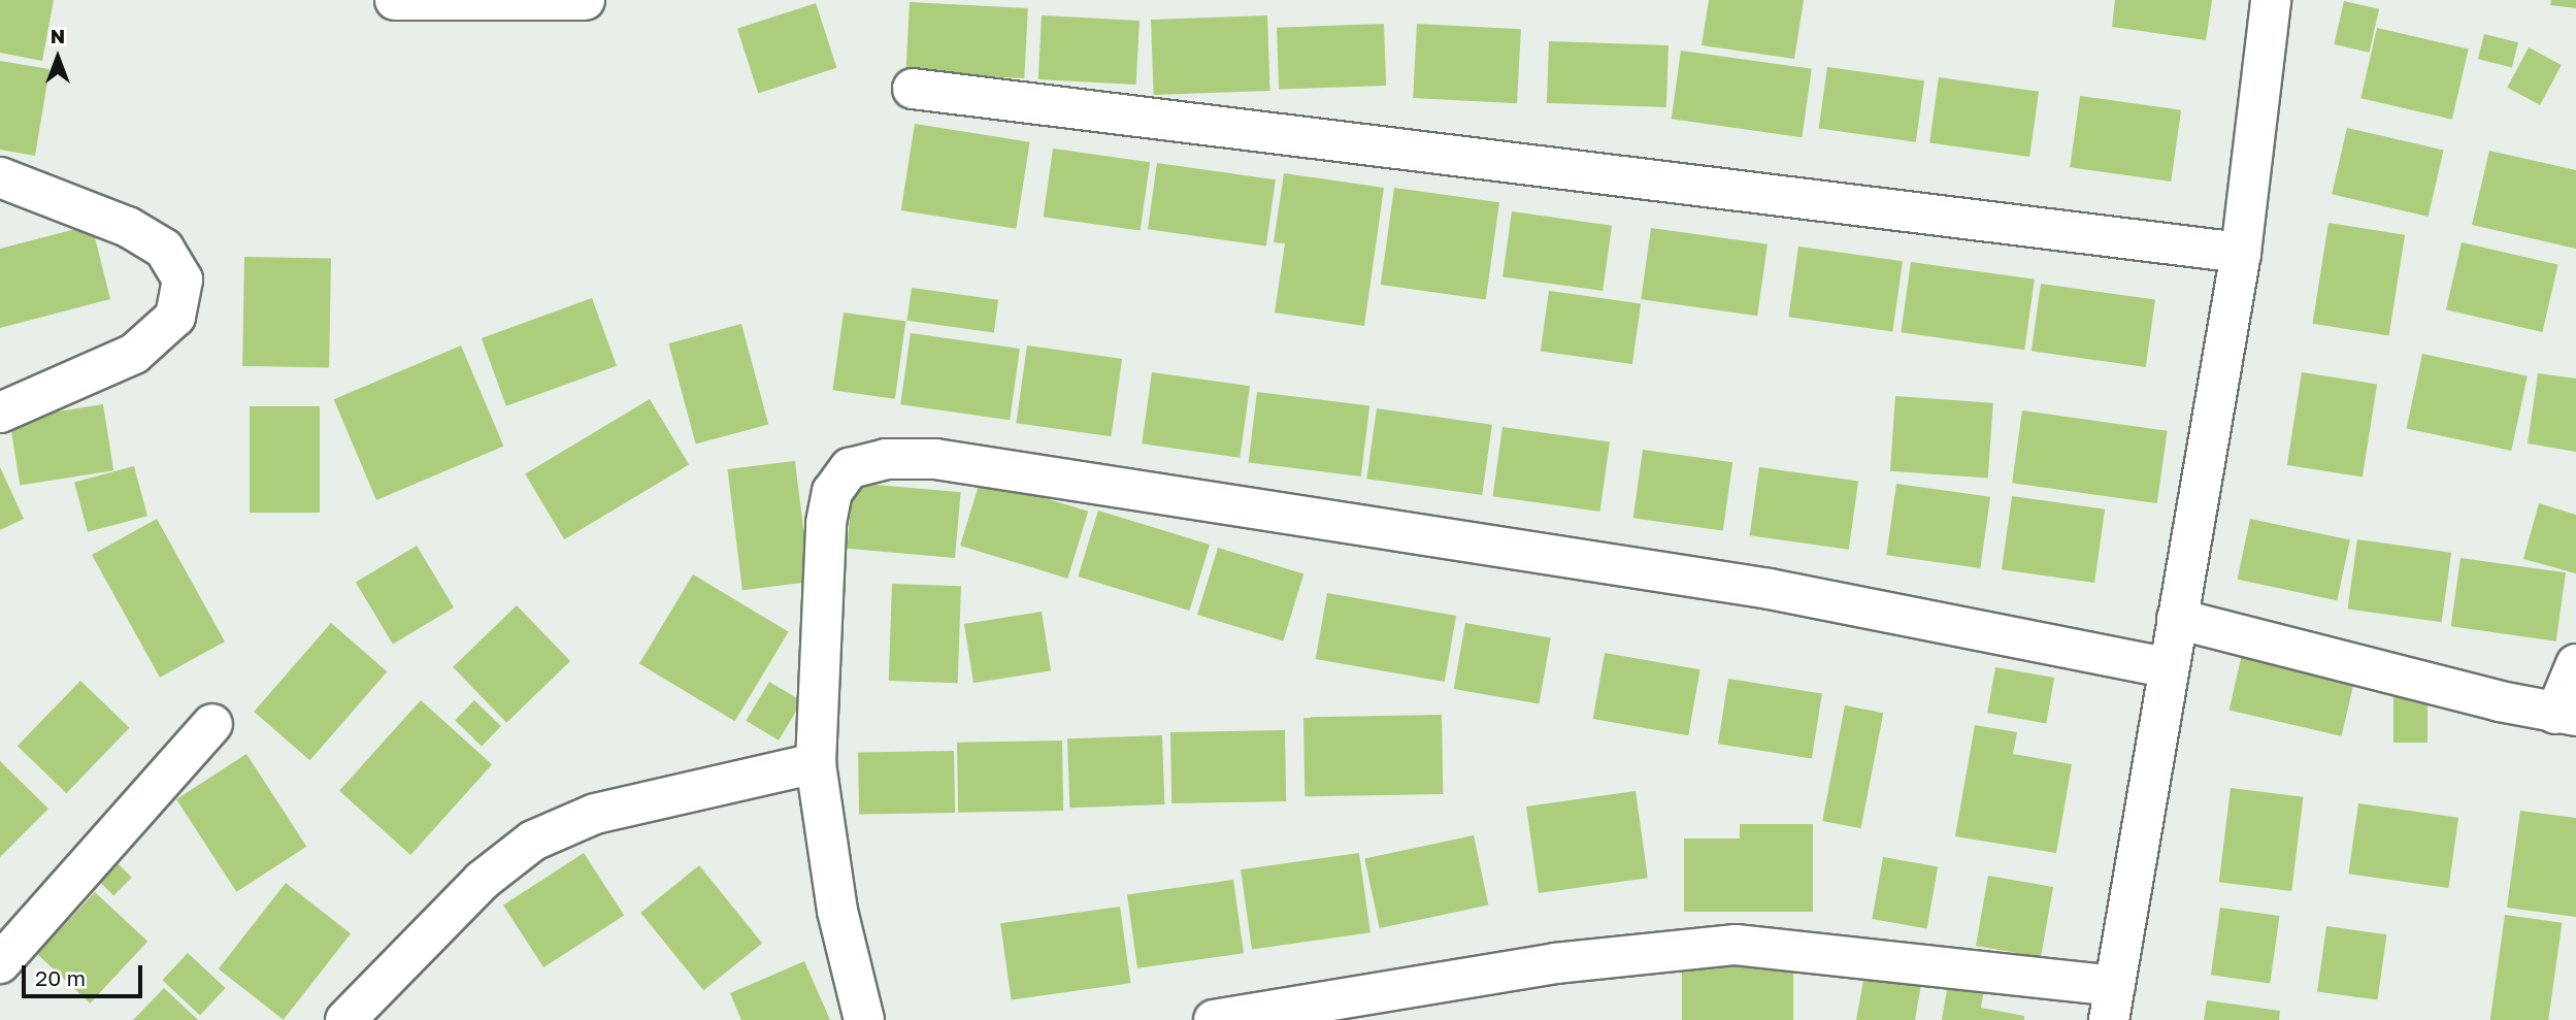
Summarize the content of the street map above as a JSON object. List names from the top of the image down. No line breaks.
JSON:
{"scale_bar":"20 m","north":"top"}
